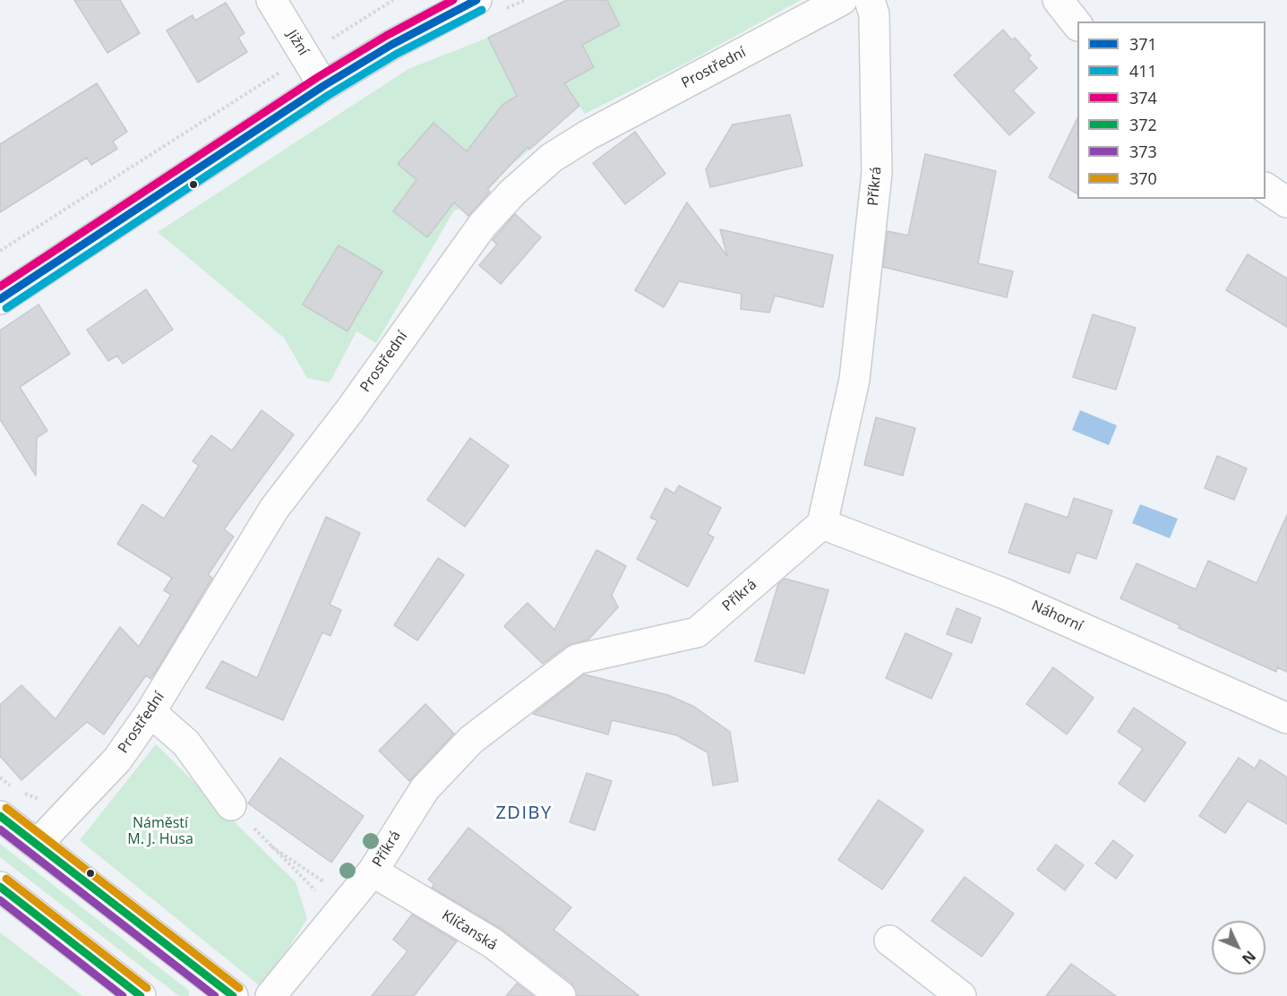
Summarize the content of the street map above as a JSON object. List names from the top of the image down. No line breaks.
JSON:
{"streets":{"street":["Jižní","Prostřední","Příkrá","Náhorní","Klíčanská"]},"crossings":[["Příkrá","Náhorní"],["Příkrá","Klíčanská"]],"districts":["ZDIBY"],"parks":["Náměstí M. J. Husa"],"lines":["transit line 371","transit line 374","transit line 411","transit line 370","transit line 372","transit line 373"],"legend":["371","411","374","372","373","370"],"north":"bottom right"}
